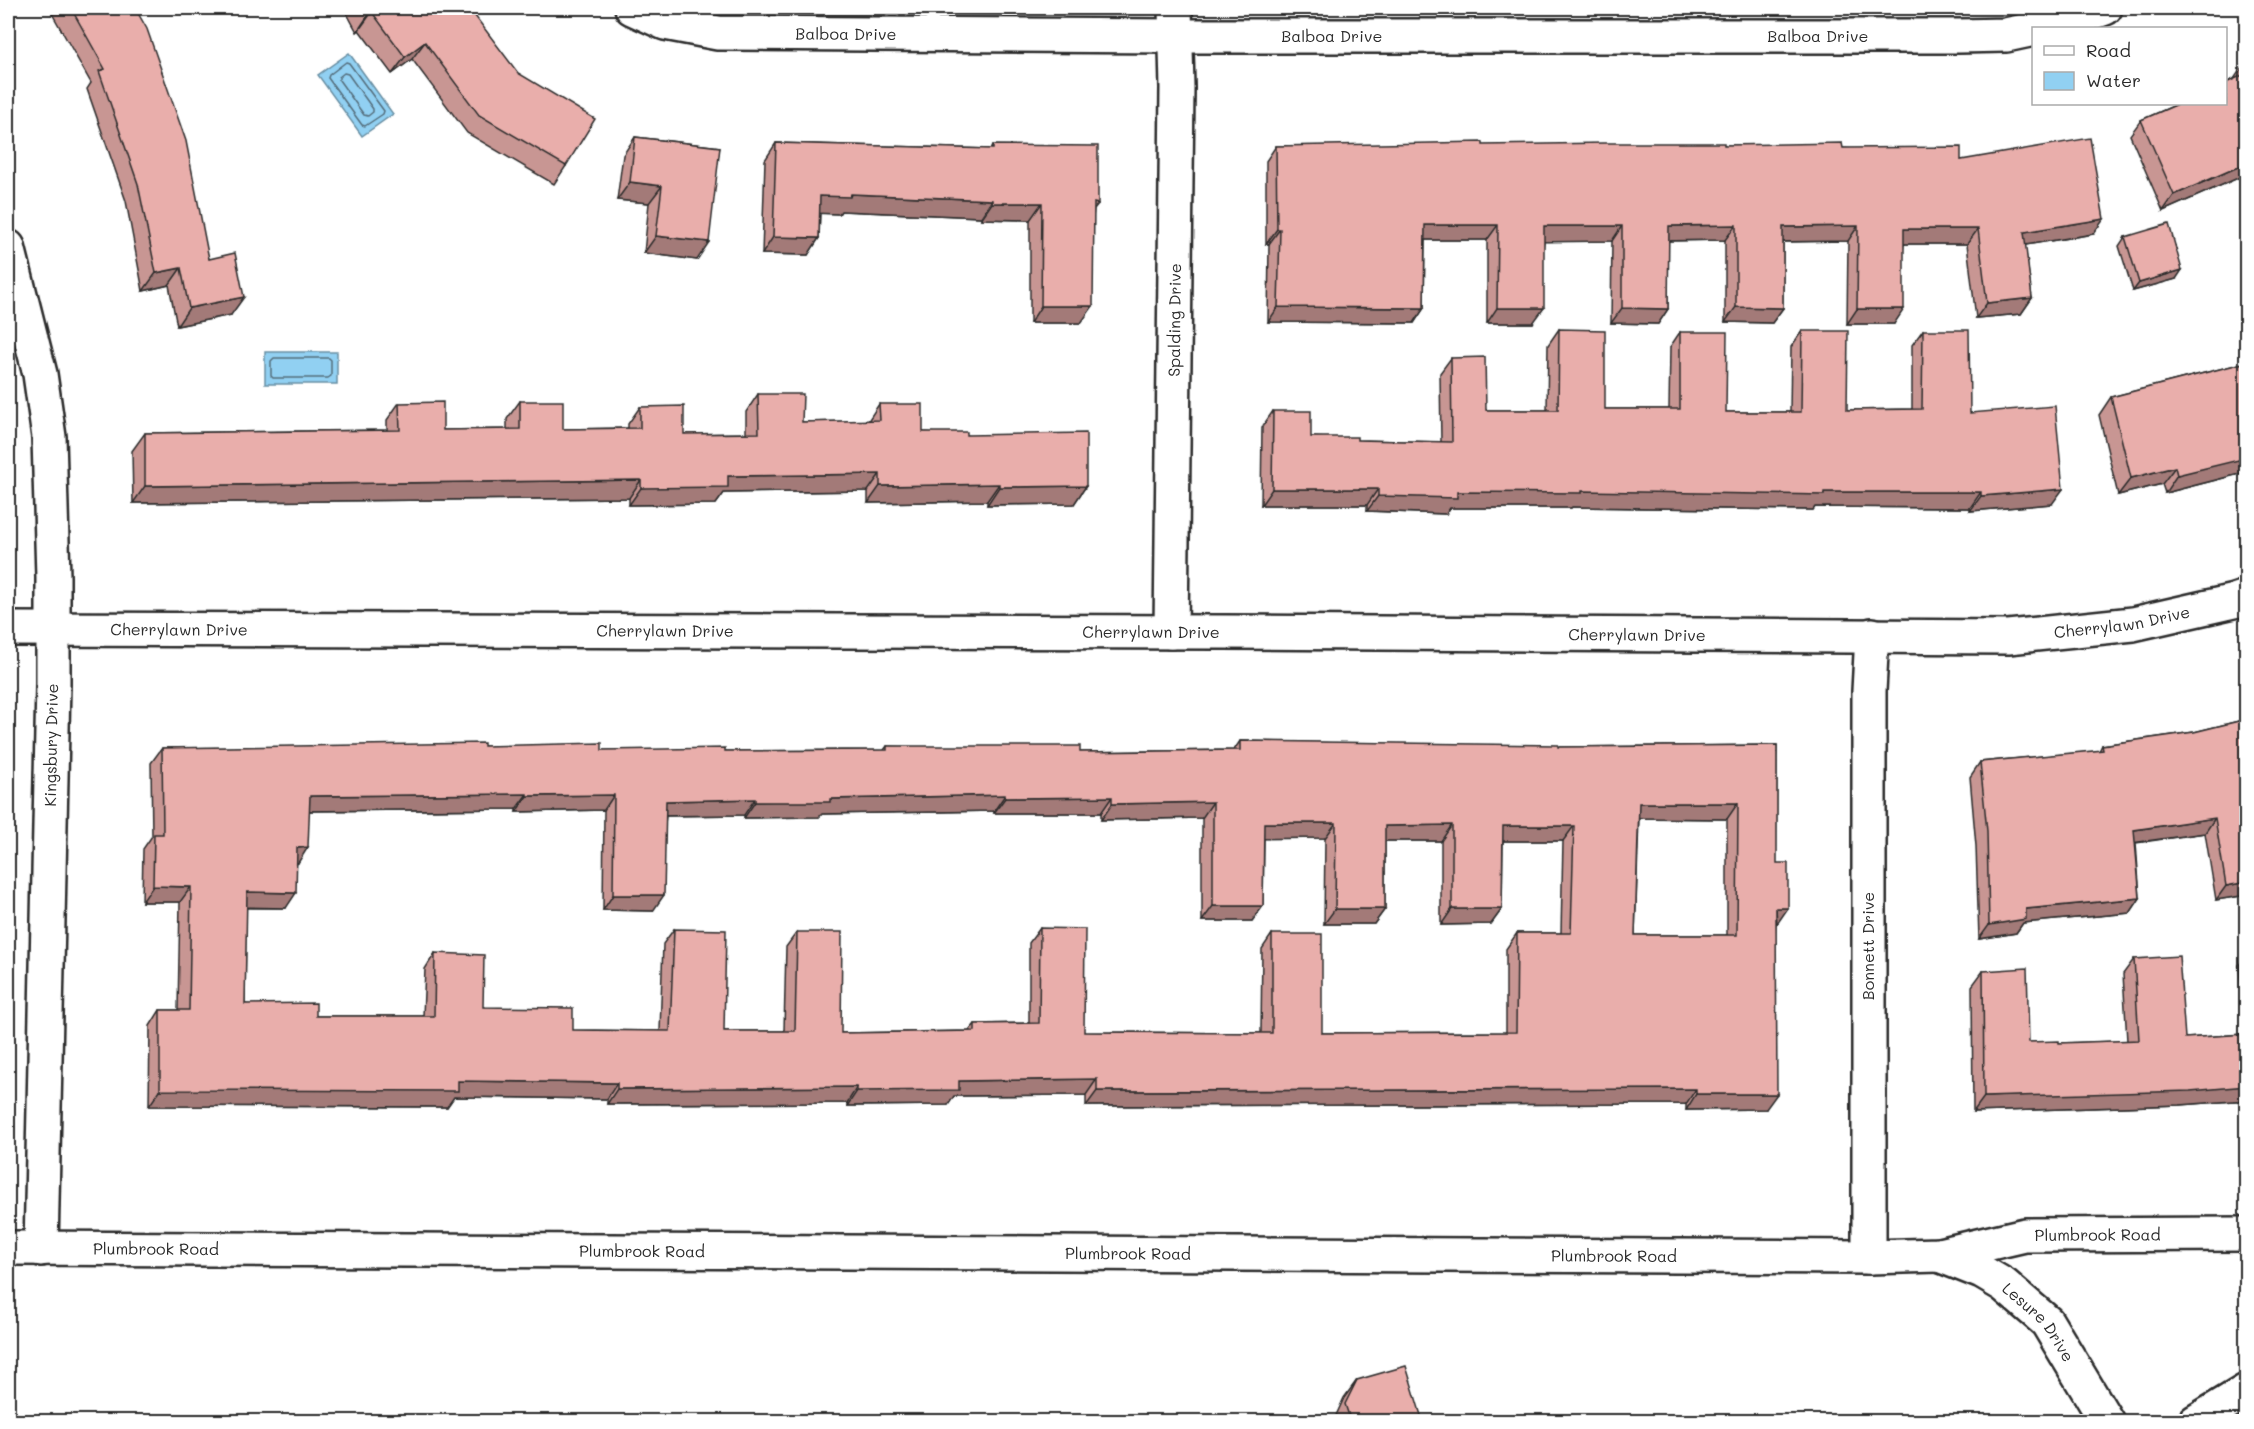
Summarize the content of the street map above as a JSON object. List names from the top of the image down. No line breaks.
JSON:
{"streets":{"street":["Balboa Drive","Spalding Drive","Cherrylawn Drive","Kingsbury Drive","Bonnett Drive","Plumbrook Road","Lesure Drive"]},"crossings":[["Balboa Drive","Spalding Drive"],["Spalding Drive","Cherrylawn Drive"],["Cherrylawn Drive","Kingsbury Drive"],["Cherrylawn Drive","Bonnett Drive"],["Kingsbury Drive","Plumbrook Road"],["Bonnett Drive","Plumbrook Road"],["Plumbrook Road","Lesure Drive"]],"legend":["Road","Water"]}
